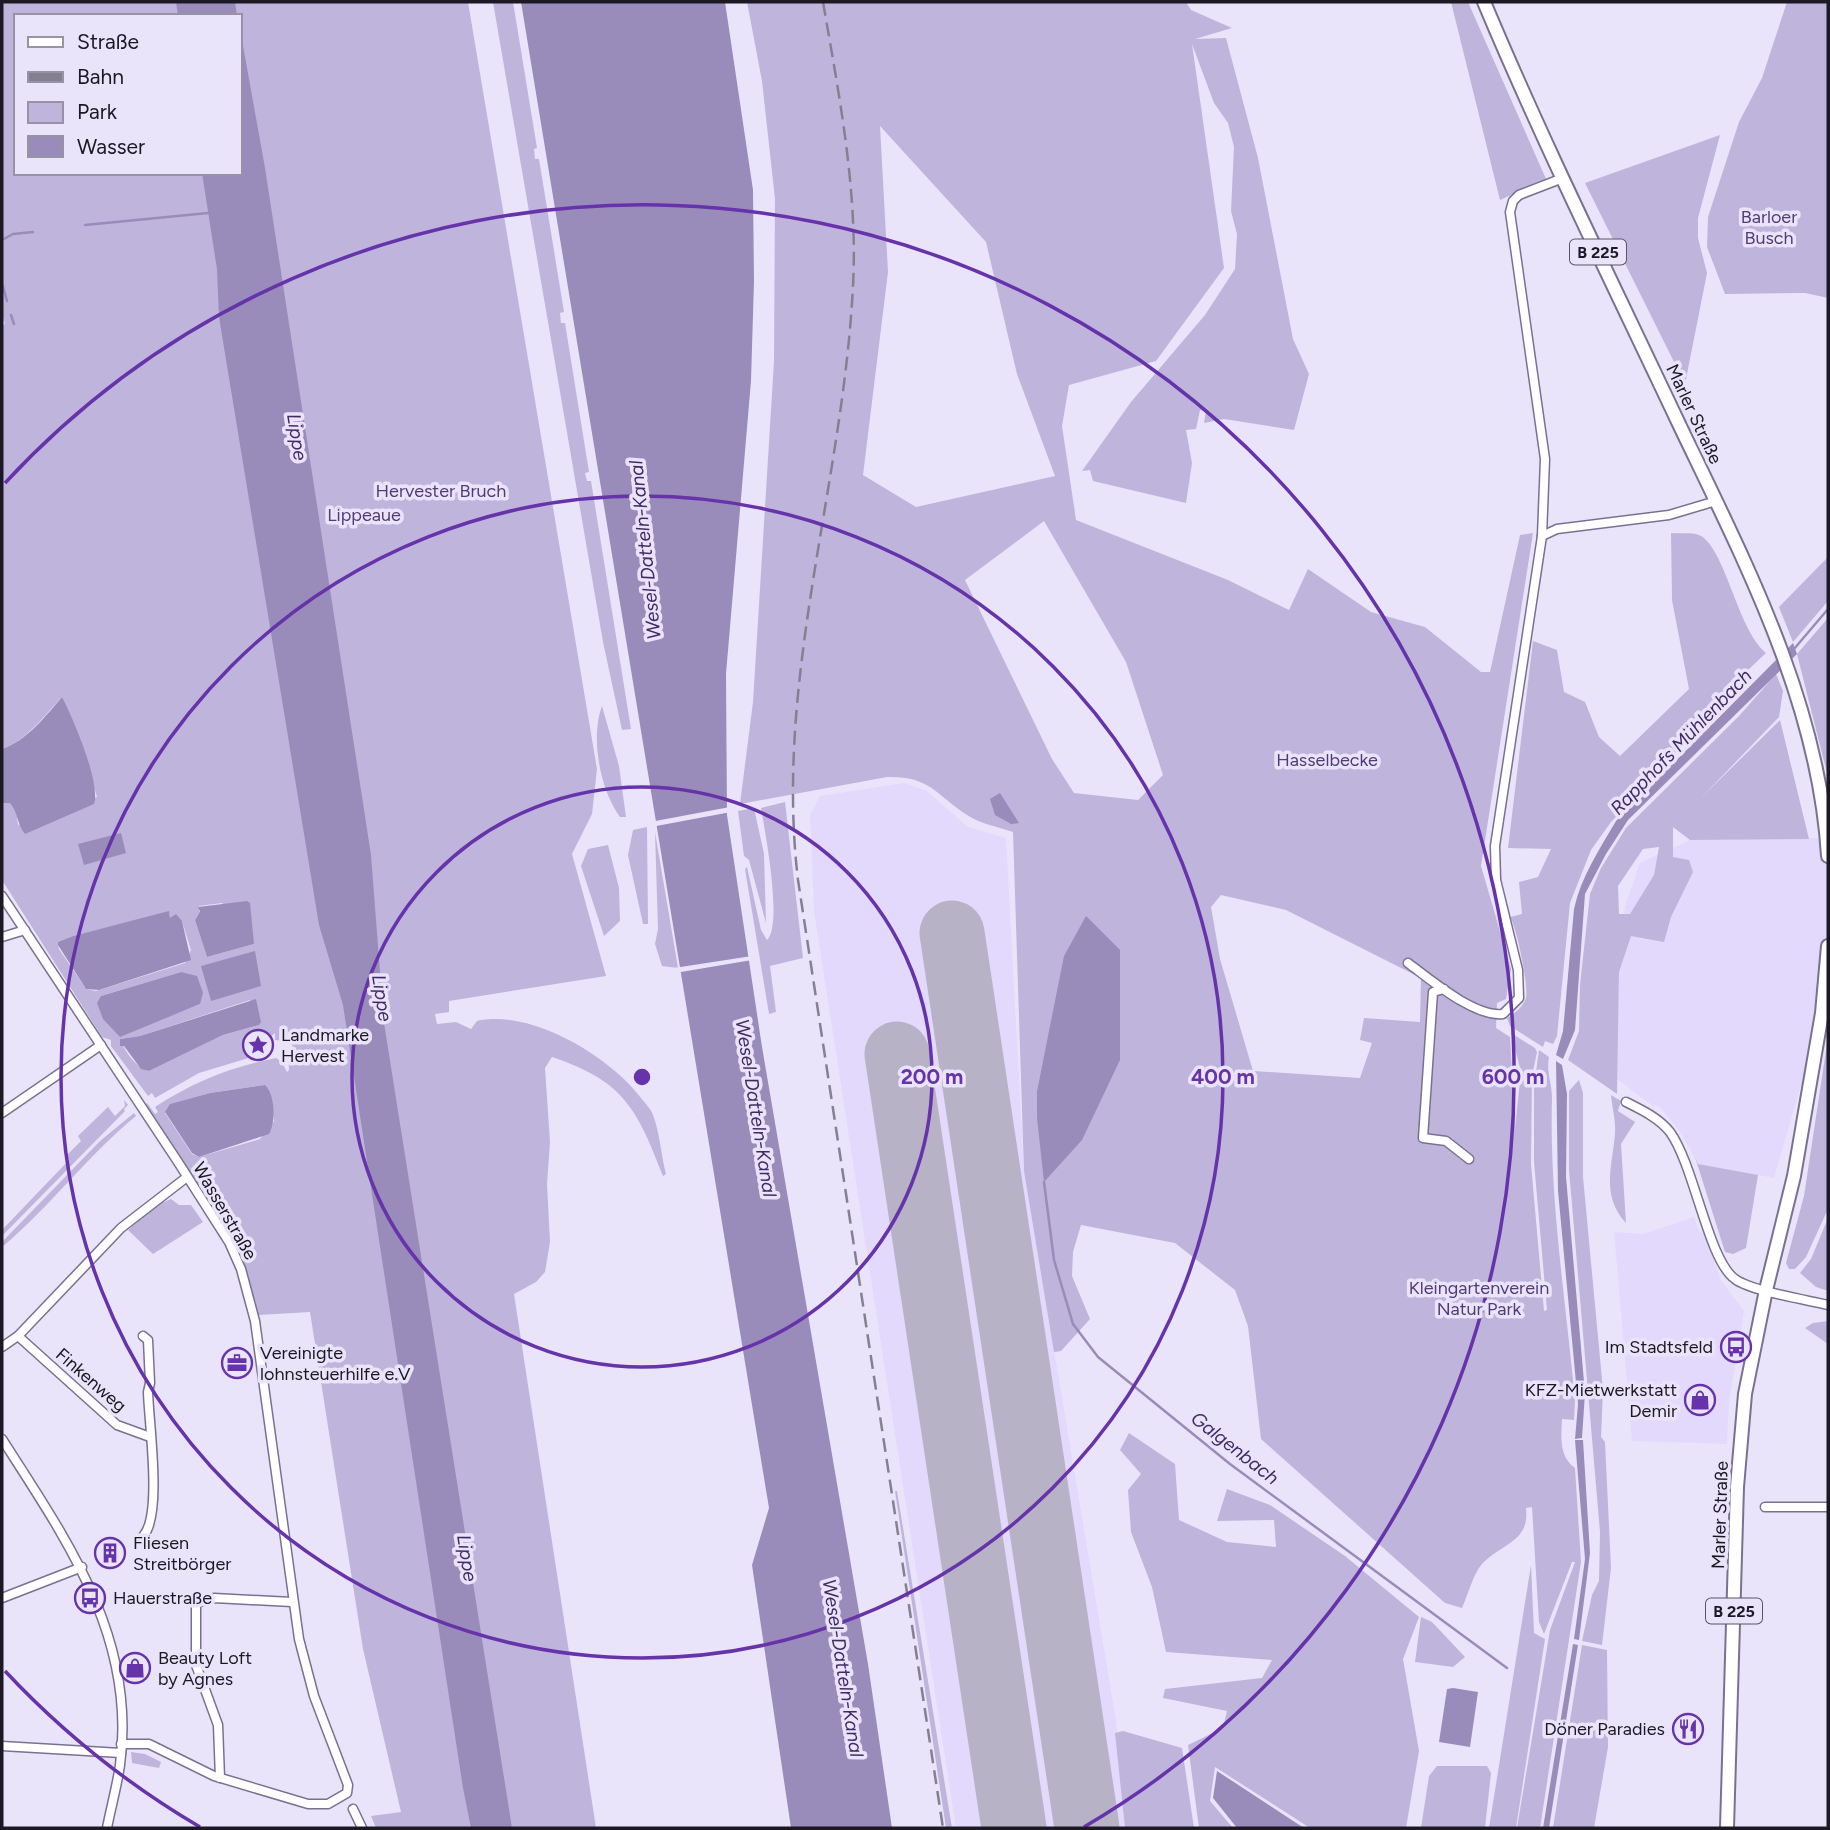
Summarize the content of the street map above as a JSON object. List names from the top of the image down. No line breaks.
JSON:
{"streets":{"main road":["B 225","Marler Straße"],"street":["Wasserstraße","Finkenweg"]},"water":["Lippe","Wesel-Datteln-Kanal","Rapphofs Mühlenbach","Galgenbach"],"parks":["Barloer Busch","Hervester Bruch","Lippeaue","Hasselbecke","Kleingartenverein Natur Park"],"places":{"place":["Landmarke Hervest"],"bus stop":["Im Stadtsfeld","Hauerstraße"],"office":["Vereinigte lohnsteuerhilfe e.V"],"shop":["KFZ-Mietwerkstatt Demir","Beauty Loft by Agnes"],"building":["Fliesen Streitbörger"],"restaurant":["Döner Paradies"]},"legend":["Straße","Bahn","Park","Wasser"],"rings":["200 m","400 m","600 m"]}
